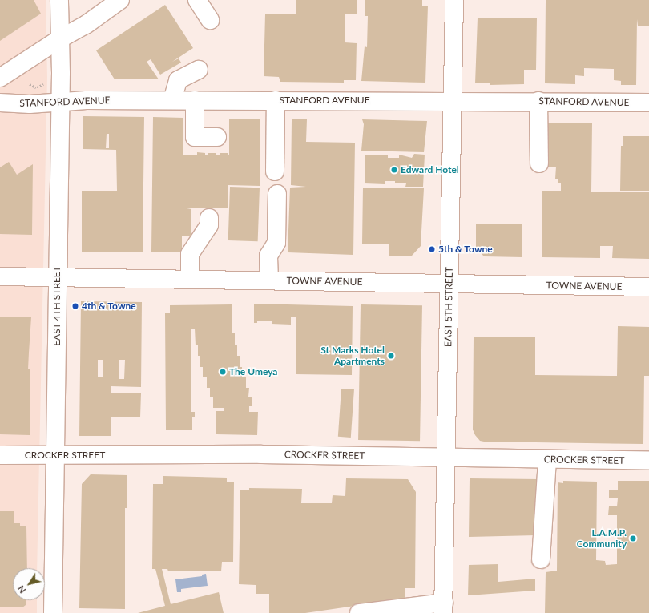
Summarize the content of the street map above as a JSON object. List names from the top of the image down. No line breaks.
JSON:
{"streets":{"street":["STANFORD AVENUE","TOWNE AVENUE","EAST 4TH STREET","EAST 5TH STREET","CROCKER STREET"]},"crossings":[["STANFORD AVENUE","EAST 4TH STREET"],["STANFORD AVENUE","EAST 5TH STREET"],["TOWNE AVENUE","EAST 4TH STREET"],["TOWNE AVENUE","EAST 5TH STREET"],["EAST 4TH STREET","CROCKER STREET"],["EAST 5TH STREET","CROCKER STREET"]],"places":["Edward Hotel","5th & Towne","4th & Towne","St Marks Hotel Apartments","The Umeya","L.A.M.P. Community"],"north":"bottom left"}
